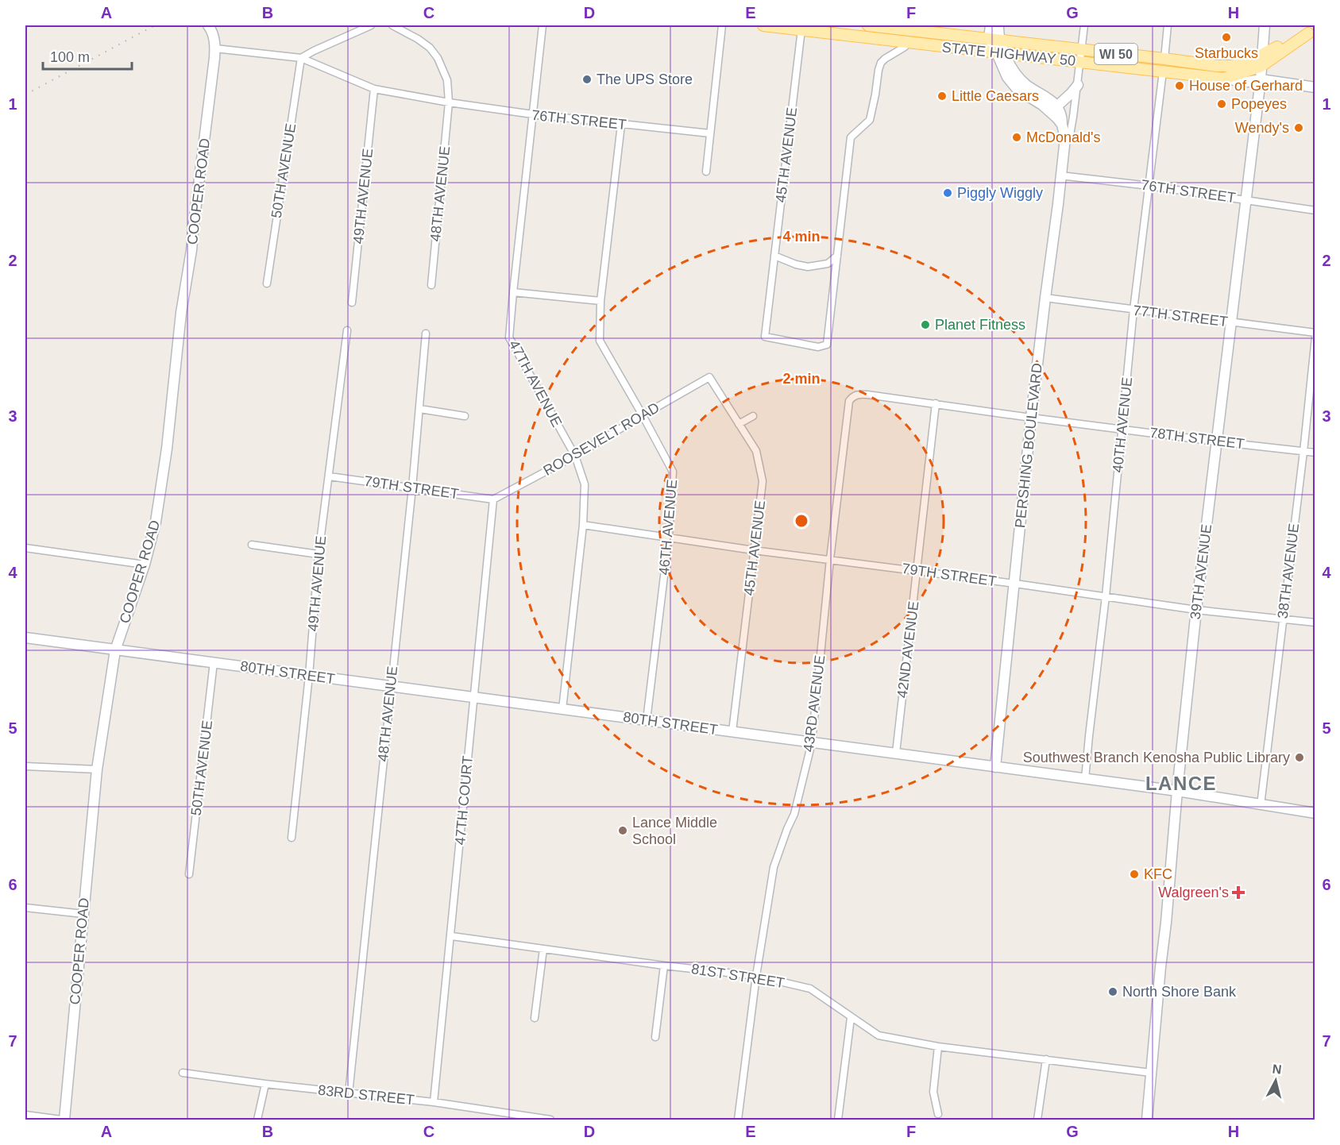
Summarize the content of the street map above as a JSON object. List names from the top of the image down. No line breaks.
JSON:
{"streets":{"main road":["STATE HIGHWAY 50","WI 50"],"street":["76TH STREET","45TH AVENUE","50TH AVENUE","COOPER ROAD","48TH AVENUE","49TH AVENUE","77TH STREET","47TH AVENUE","40TH AVENUE","78TH STREET","ROOSEVELT ROAD","PERSHING BOULEVARD","79TH STREET","46TH AVENUE","38TH AVENUE","39TH AVENUE","42ND AVENUE","80TH STREET","43RD AVENUE","47TH COURT","81ST STREET","83RD STREET"]},"crossings":[["STATE HIGHWAY 50","45TH AVENUE"],["STATE HIGHWAY 50","40TH AVENUE"],["STATE HIGHWAY 50","PERSHING BOULEVARD"],["STATE HIGHWAY 50","39TH AVENUE"],["76TH STREET","50TH AVENUE"],["76TH STREET","COOPER ROAD"],["76TH STREET","48TH AVENUE"],["76TH STREET","49TH AVENUE"],["76TH STREET","47TH AVENUE"],["76TH STREET","40TH AVENUE"],["76TH STREET","PERSHING BOULEVARD"],["76TH STREET","46TH AVENUE"],["76TH STREET","39TH AVENUE"],["45TH AVENUE","ROOSEVELT ROAD"],["45TH AVENUE","79TH STREET"],["45TH AVENUE","80TH STREET"],["50TH AVENUE","80TH STREET"],["COOPER ROAD","80TH STREET"],["48TH AVENUE","79TH STREET"],["48TH AVENUE","80TH STREET"],["48TH AVENUE","83RD STREET"],["49TH AVENUE","79TH STREET"],["49TH AVENUE","80TH STREET"],["77TH STREET","40TH AVENUE"],["77TH STREET","PERSHING BOULEVARD"],["77TH STREET","39TH AVENUE"],["47TH AVENUE","ROOSEVELT ROAD"],["47TH AVENUE","79TH STREET"],["47TH AVENUE","80TH STREET"],["40TH AVENUE","78TH STREET"],["40TH AVENUE","79TH STREET"],["40TH AVENUE","80TH STREET"],["78TH STREET","PERSHING BOULEVARD"],["78TH STREET","38TH AVENUE"],["78TH STREET","39TH AVENUE"],["78TH STREET","42ND AVENUE"],["78TH STREET","43RD AVENUE"],["ROOSEVELT ROAD","79TH STREET"],["ROOSEVELT ROAD","46TH AVENUE"],["ROOSEVELT ROAD","47TH COURT"],["PERSHING BOULEVARD","79TH STREET"],["PERSHING BOULEVARD","80TH STREET"],["79TH STREET","46TH AVENUE"],["79TH STREET","38TH AVENUE"],["79TH STREET","39TH AVENUE"],["79TH STREET","42ND AVENUE"],["79TH STREET","43RD AVENUE"],["79TH STREET","47TH COURT"],["46TH AVENUE","80TH STREET"],["38TH AVENUE","80TH STREET"],["39TH AVENUE","80TH STREET"],["39TH AVENUE","81ST STREET"],["42ND AVENUE","80TH STREET"],["80TH STREET","43RD AVENUE"],["80TH STREET","47TH COURT"],["43RD AVENUE","81ST STREET"],["47TH COURT","81ST STREET"],["47TH COURT","83RD STREET"]],"districts":["LANCE"],"places":{"other":["Starbucks","The UPS Store","House of Gerhard","Little Caesars","Popeyes","Wendy's","McDonald's","Piggly Wiggly","Planet Fitness","Southwest Branch Kenosha Public Library","Lance Middle School","KFC","North Shore Bank"],"health":["Walgreen's"]},"scale_bar":"100 m","north":"top","grid":{"columns":["A","B","C","D","E","F","G","H"],"rows":["1","2","3","4","5","6","7"]},"rings":["4 min","2 min"]}
